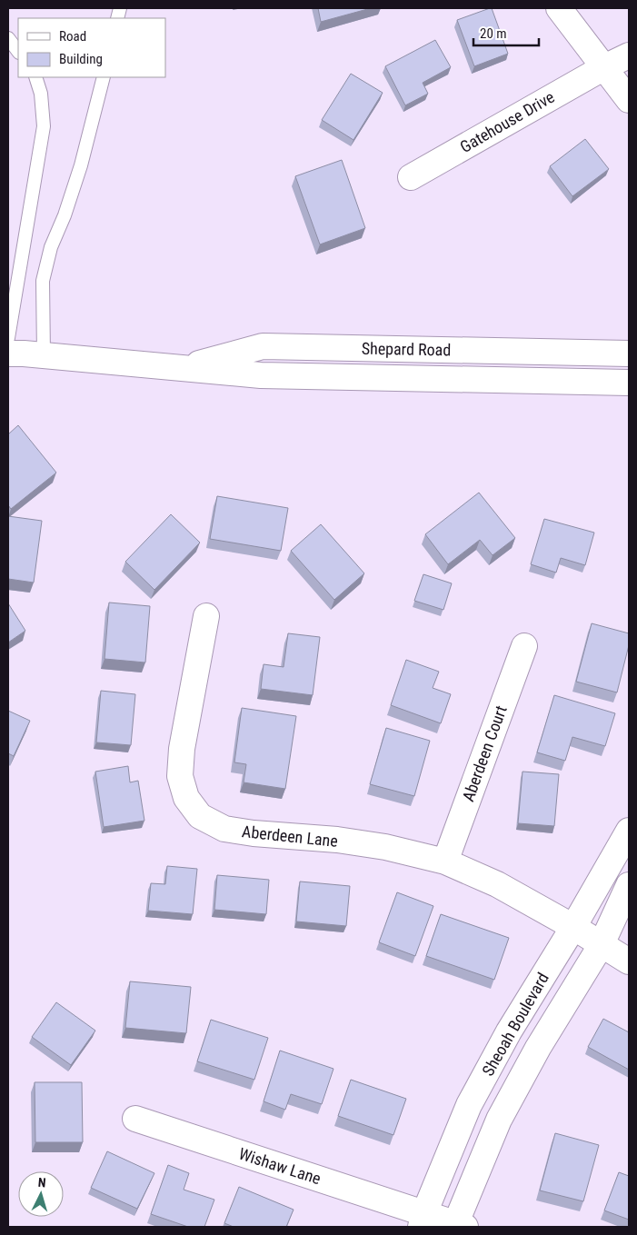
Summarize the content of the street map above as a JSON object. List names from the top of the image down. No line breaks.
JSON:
{"streets":{"street":["Gatehouse Drive","Shepard Road","Aberdeen Court","Aberdeen Lane","Sheoah Boulevard","Wishaw Lane"]},"crossings":[["Aberdeen Court","Aberdeen Lane"],["Aberdeen Lane","Sheoah Boulevard"],["Sheoah Boulevard","Wishaw Lane"]],"legend":["Road","Building"],"scale_bar":"20 m","north":"top"}
